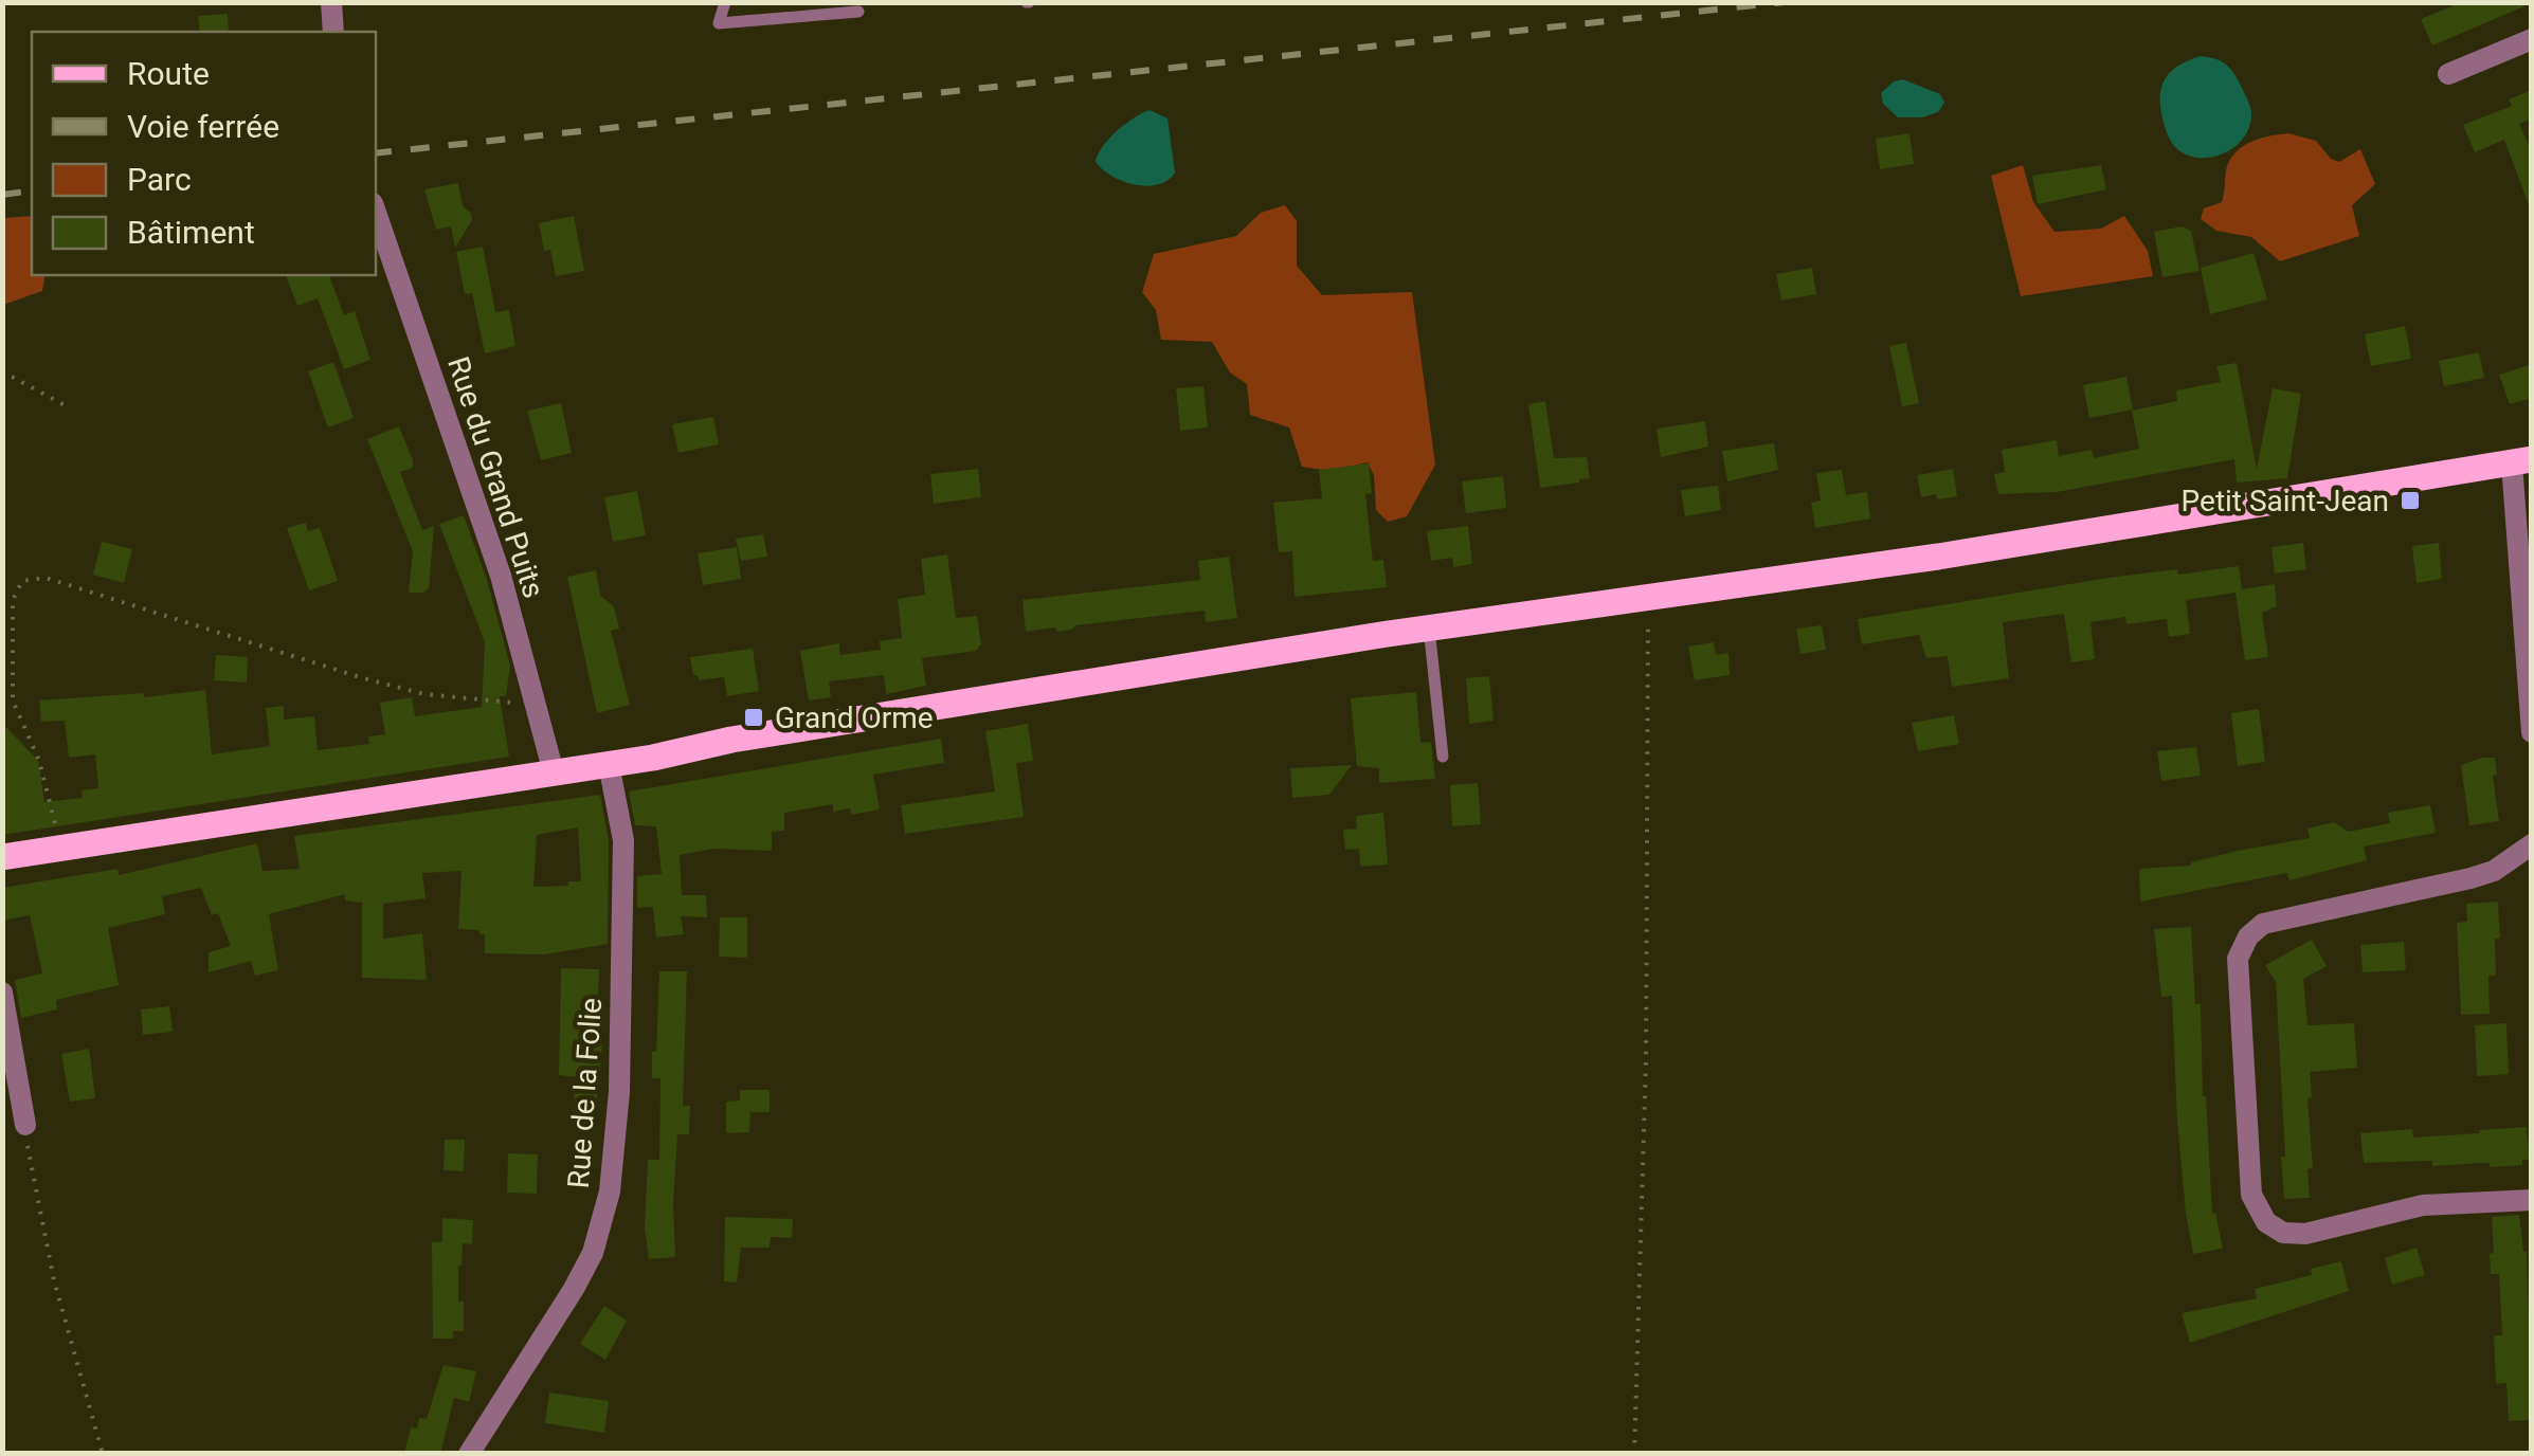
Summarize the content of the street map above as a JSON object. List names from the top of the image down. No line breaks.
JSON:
{"streets":{"street":["Rue du Grand Puits","Rue de la Folie"]},"places":{"transit":["Petit Saint-Jean","Grand Orme"]},"legend":["Route","Voie ferrée","Parc","Bâtiment"]}
